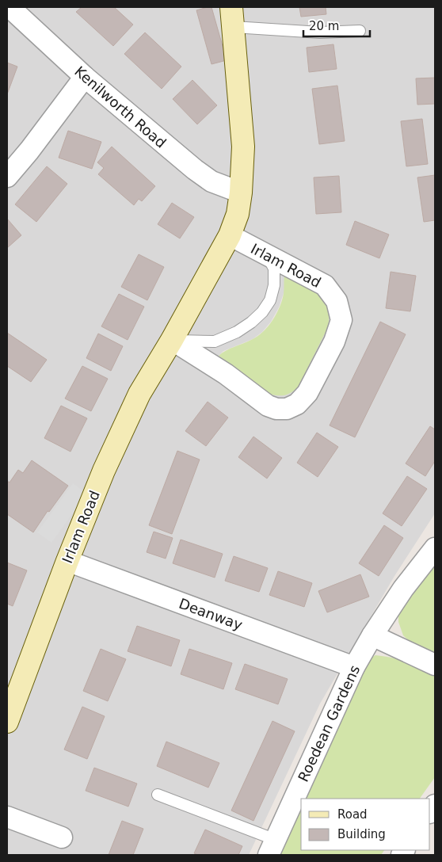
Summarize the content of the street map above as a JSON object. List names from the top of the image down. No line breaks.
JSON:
{"streets":{"street":["Kenilworth Road","Irlam Road","Deanway","Roedean Gardens"]},"crossings":[["Kenilworth Road","Irlam Road"],["Irlam Road","Deanway"],["Deanway","Roedean Gardens"]],"legend":["Road","Building"],"scale_bar":"20 m"}
